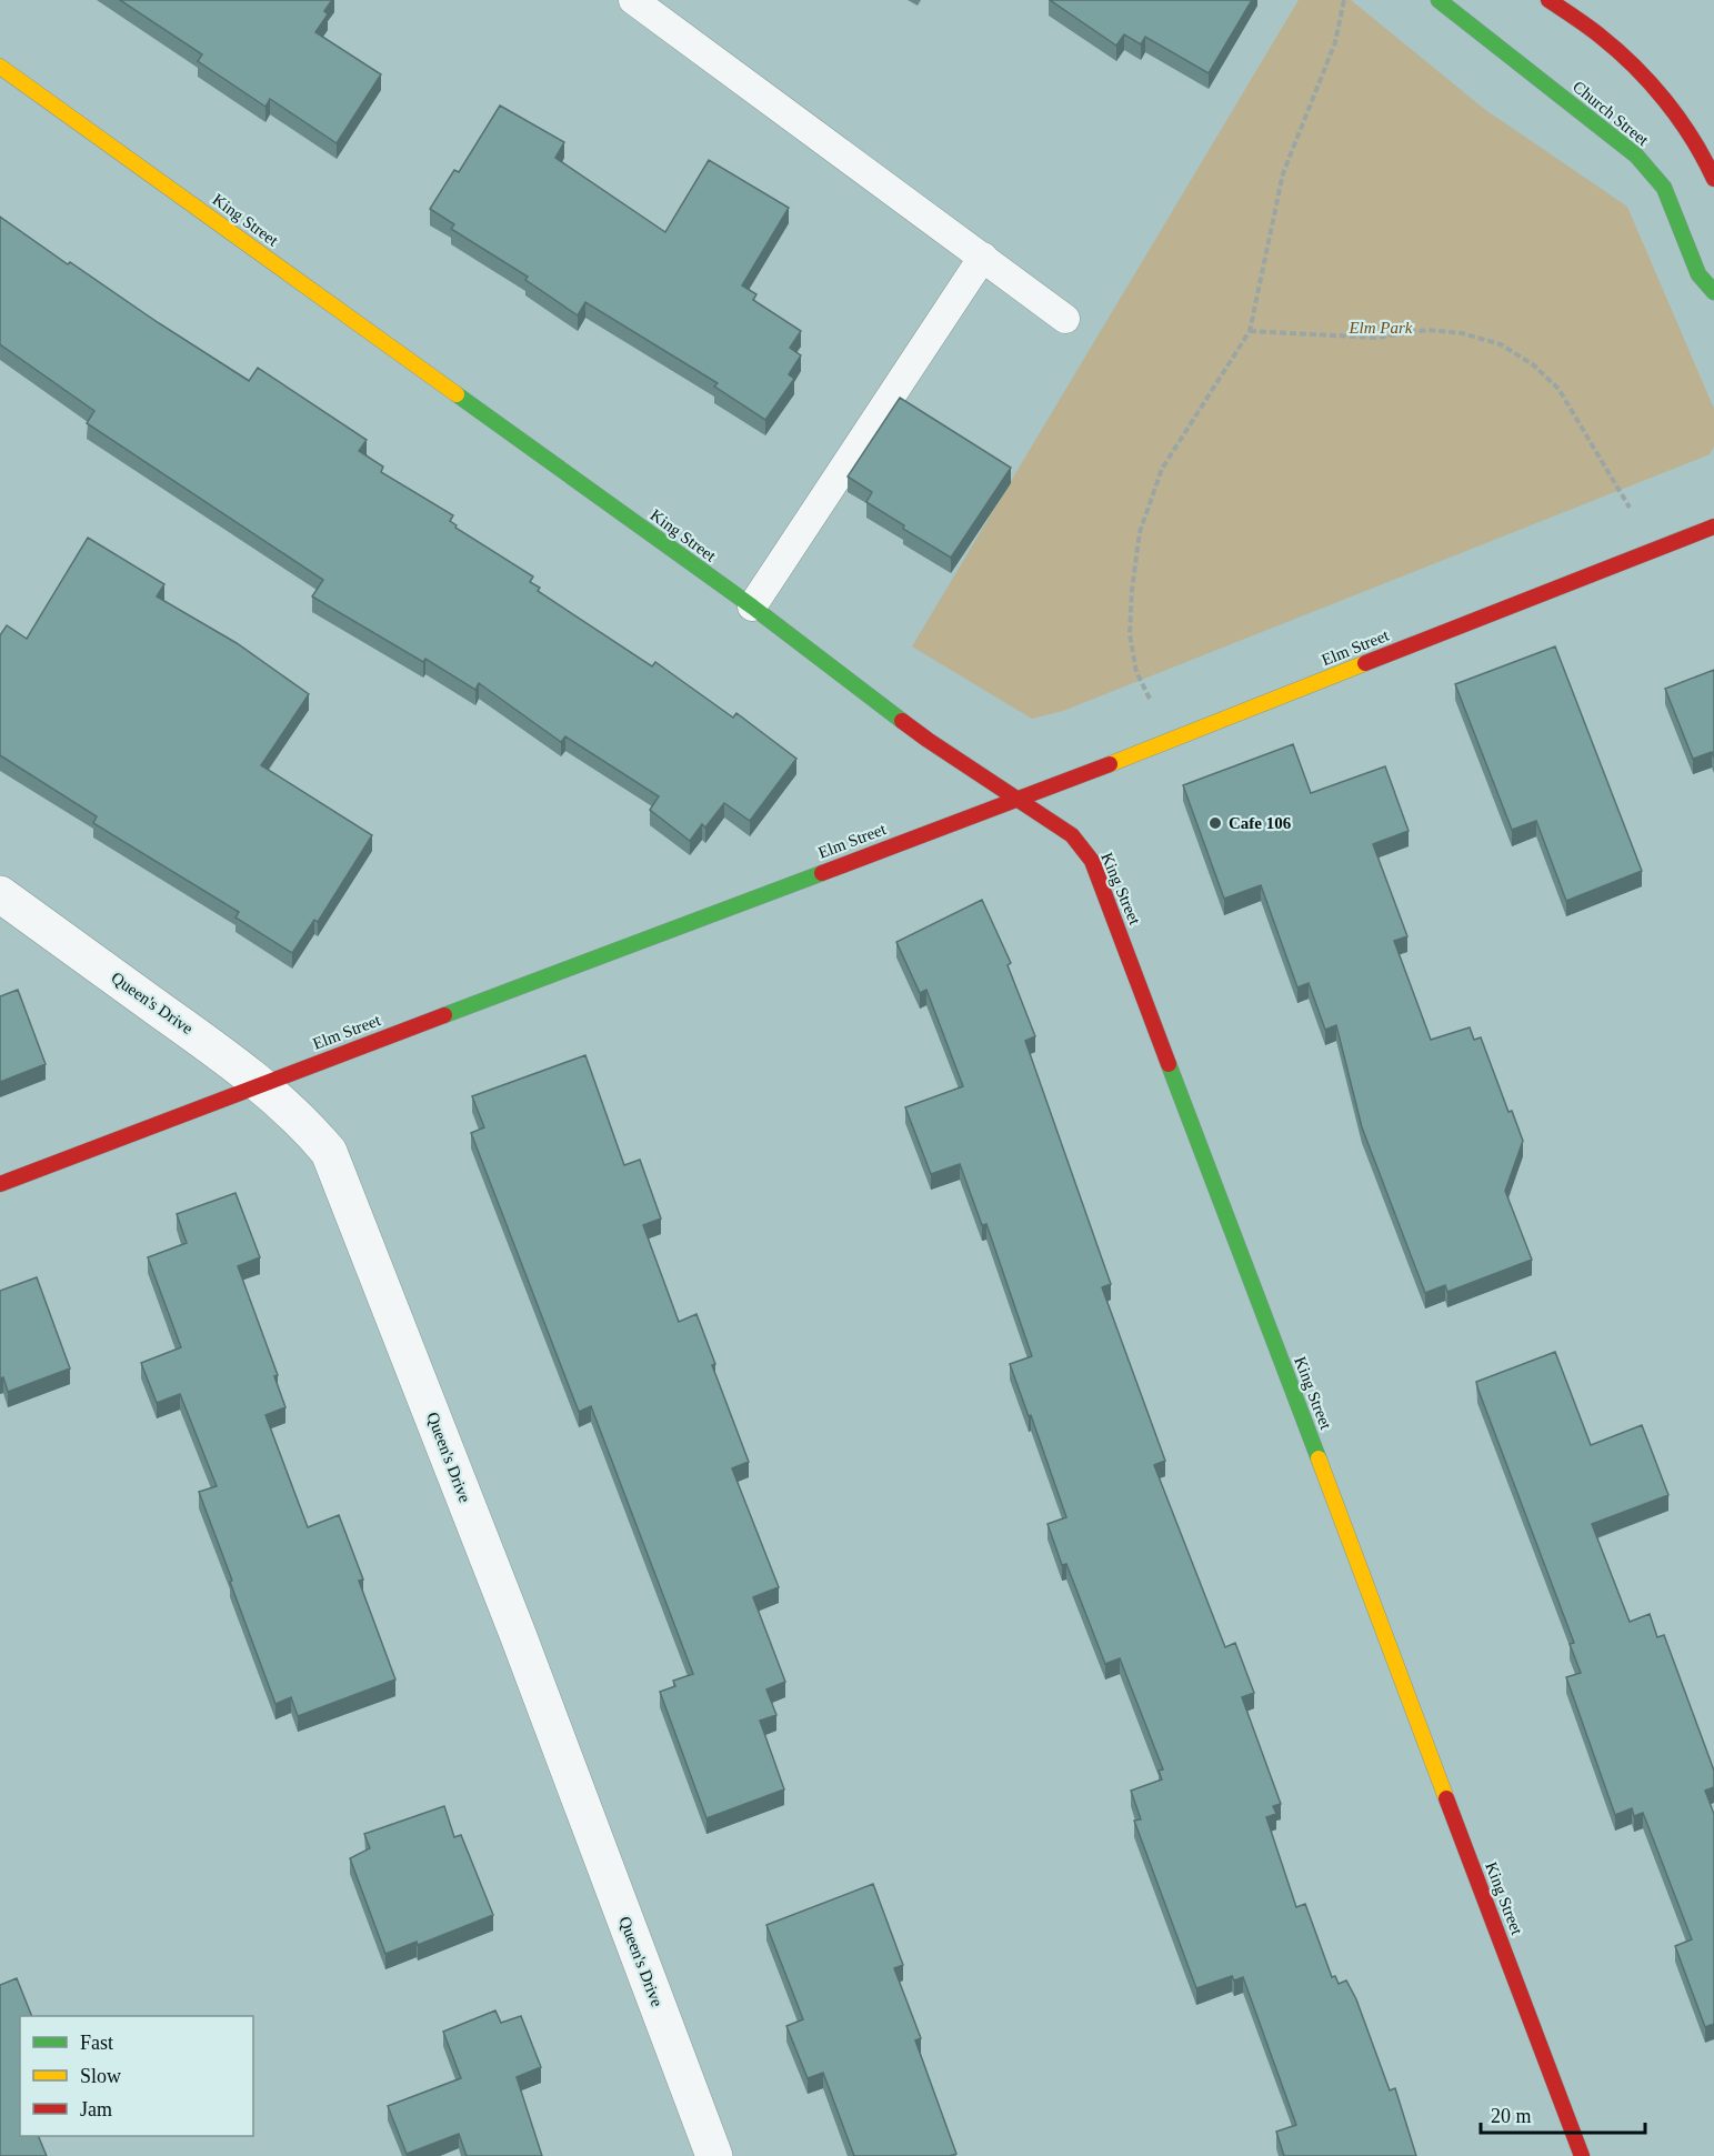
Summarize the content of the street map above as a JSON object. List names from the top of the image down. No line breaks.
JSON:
{"streets":{"street":["Church Street","King Street","Elm Street","Queen's Drive"]},"crossings":[["King Street","Elm Street"],["Elm Street","Queen's Drive"]],"parks":["Elm Park"],"places":["Cafe 106"],"legend":["Fast","Slow","Jam"],"scale_bar":"20 m"}
